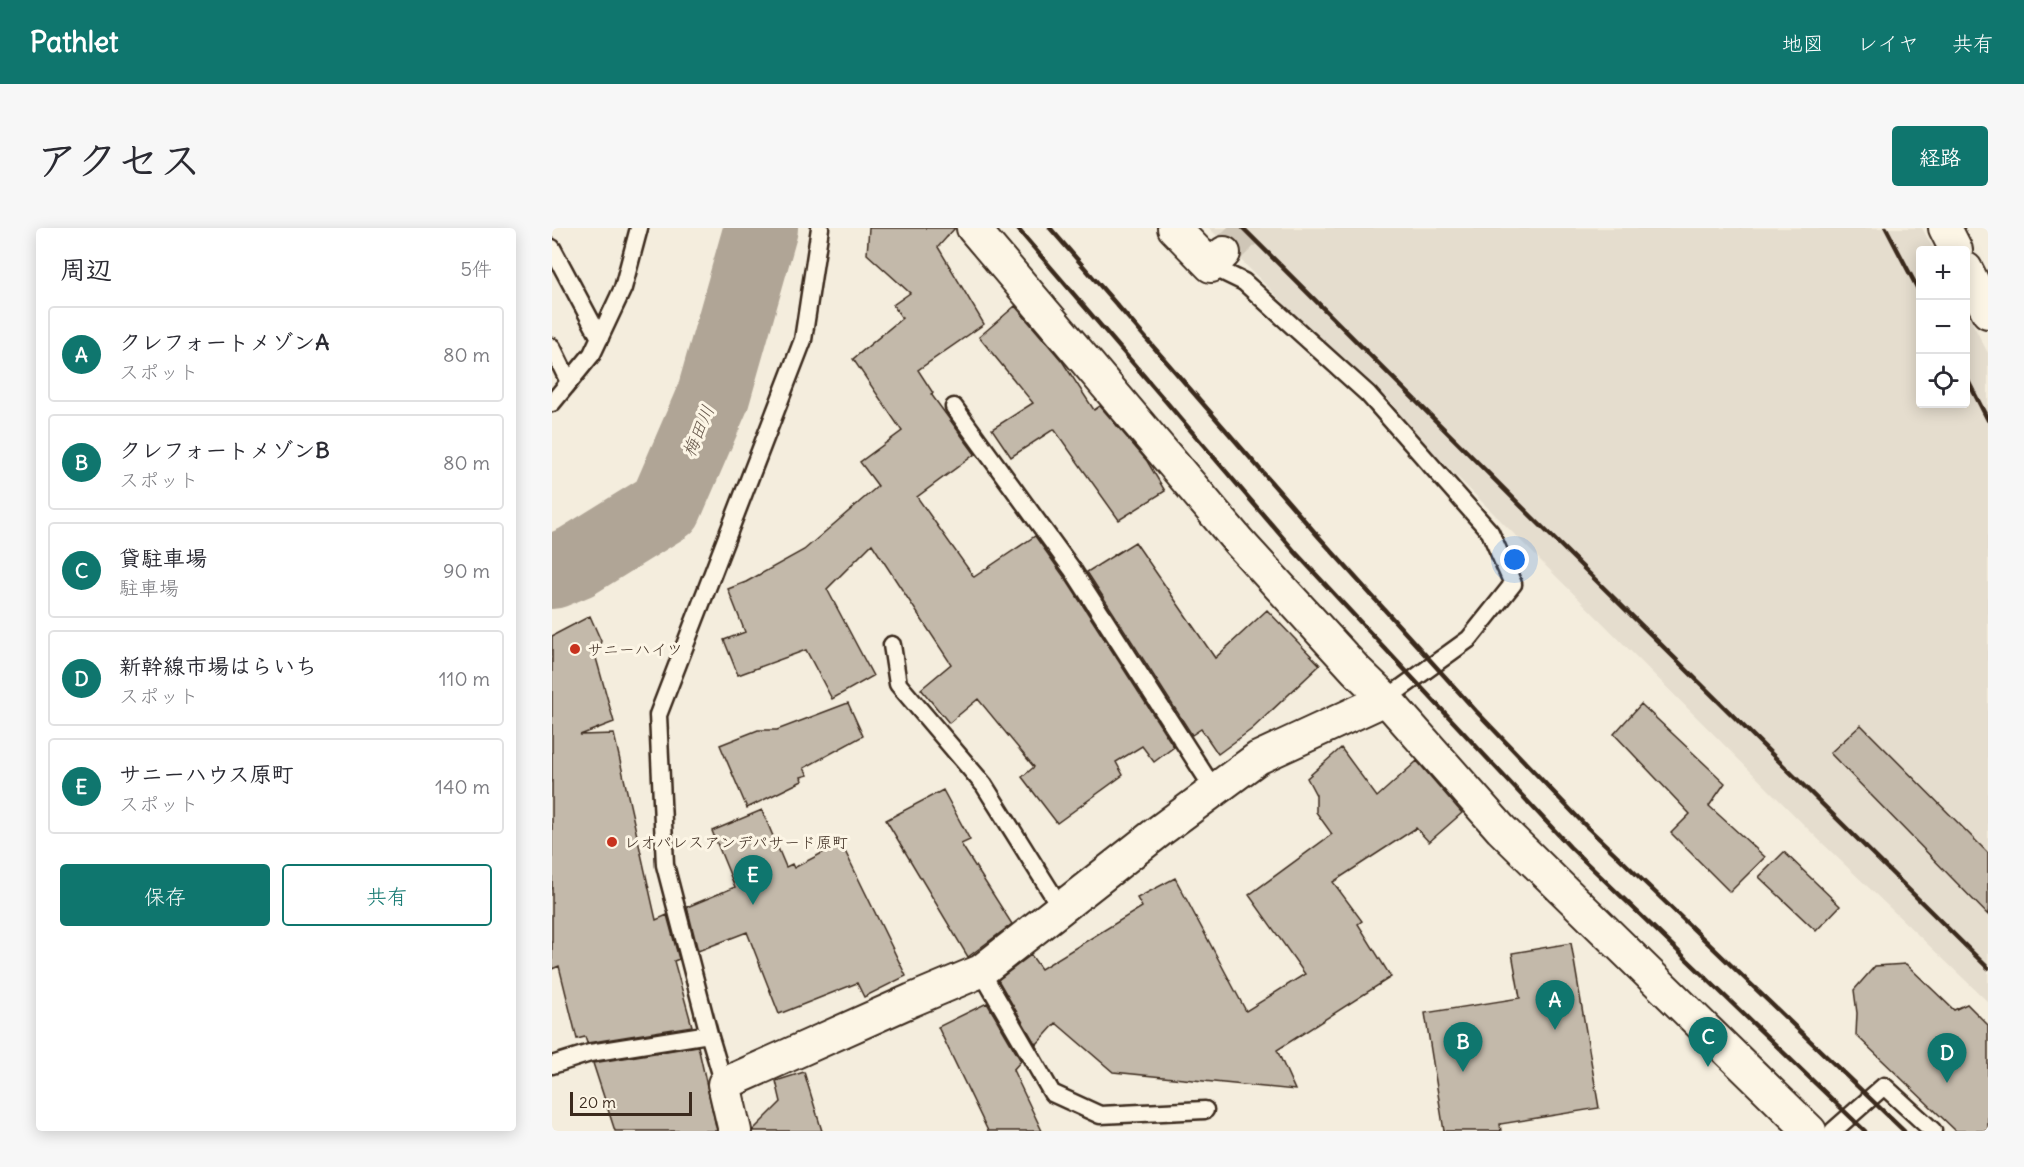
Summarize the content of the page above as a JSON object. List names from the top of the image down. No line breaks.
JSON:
{"water":["梅田川"],"places":["サニーハイツ","レオパレスアンデパサード原町"],"scale_bar":"20 m","page":{"header":"Pathlet","nav":["地図","レイヤ","共有"],"title":"アクセス","buttons":["経路",["保存","共有"]],"heading":["周辺","5件"],"map_buttons":["+","−"],"list":[{"mark":"A","name":"クレフォートメゾンA","note":"スポット","value":"80 m"},{"mark":"B","name":"クレフォートメゾンB","note":"スポット","value":"80 m"},{"mark":"C","name":"貸駐車場","note":"駐車場","value":"90 m"},{"mark":"D","name":"新幹線市場はらいち","note":"スポット","value":"110 m"},{"mark":"E","name":"サニーハウス原町","note":"スポット","value":"140 m"}],"pins":["E","A","C","B","D"],"scale":"20 m"}}
